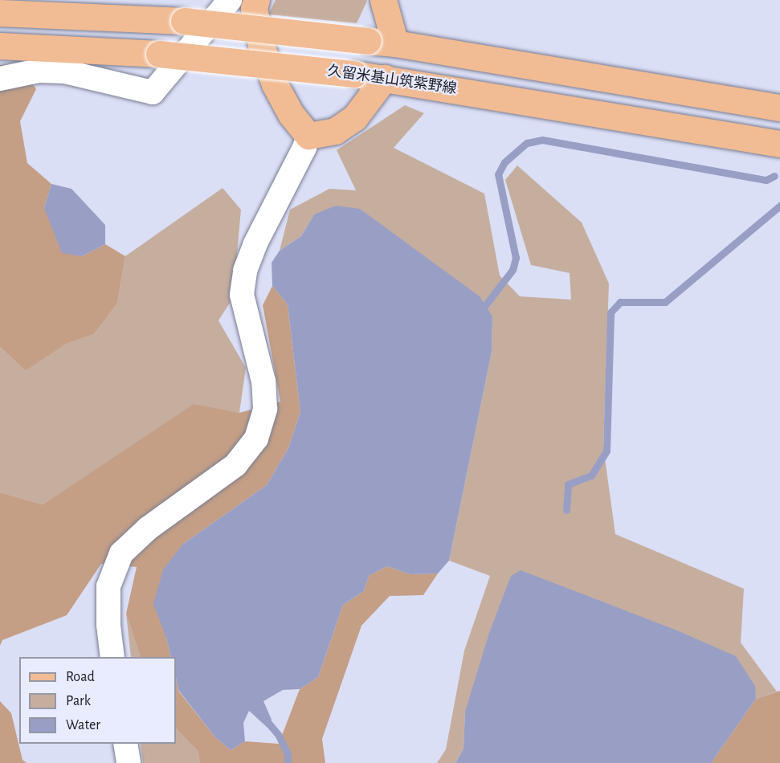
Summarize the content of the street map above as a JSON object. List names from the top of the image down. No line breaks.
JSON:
{"streets":{"main road":["久留米基山筑紫野線"]},"legend":["Road","Park","Water"]}
